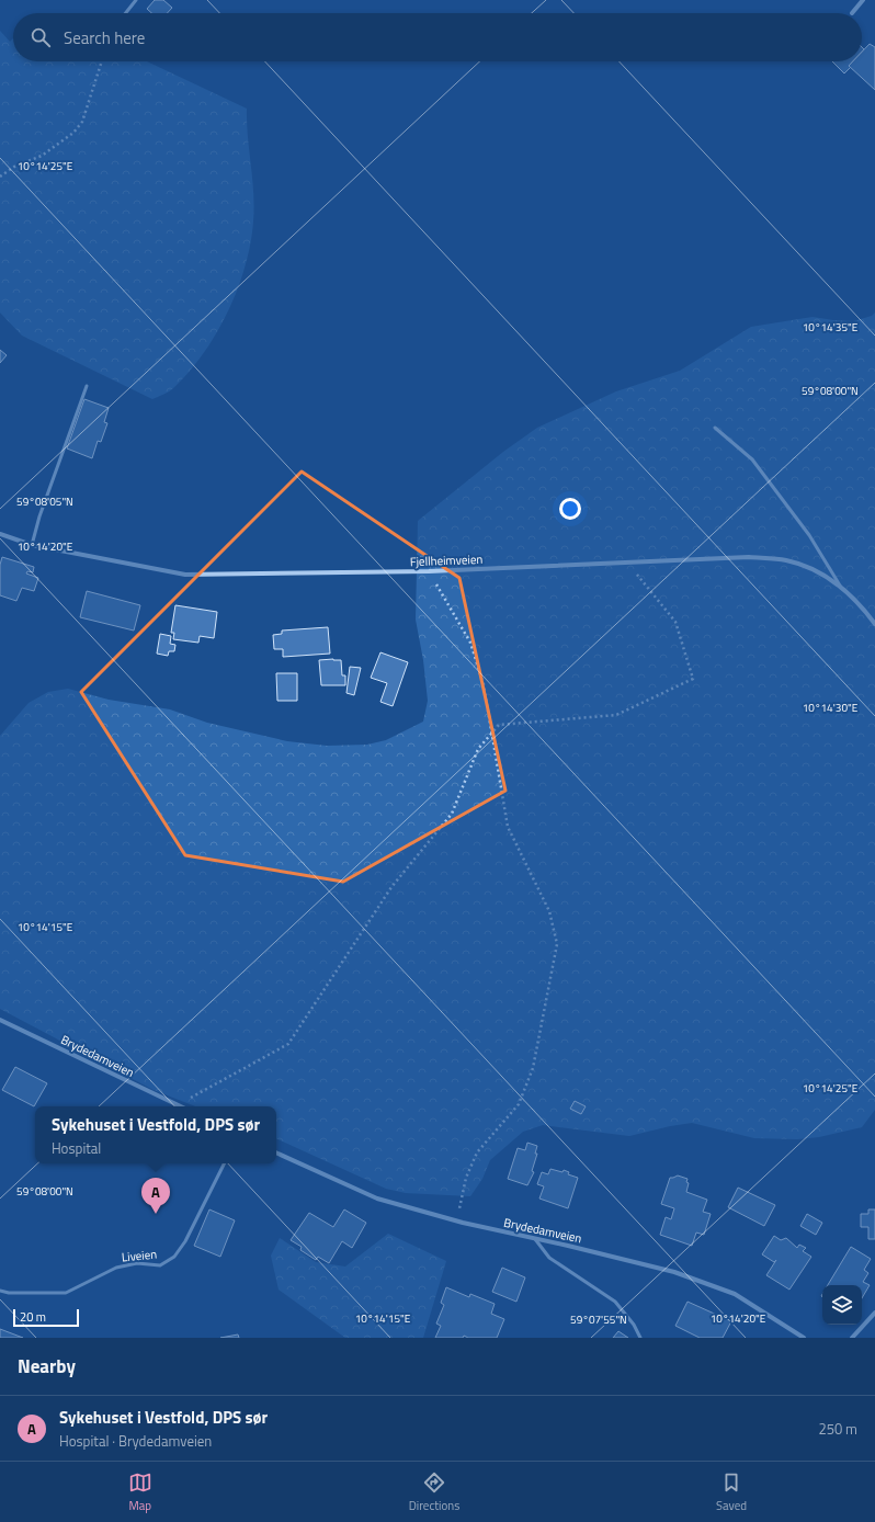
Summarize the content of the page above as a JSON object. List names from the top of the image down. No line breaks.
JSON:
{"streets":{"street":["Fjellheimveien","Brydedamveien"],"lane":["Liveien"]},"scale_bar":"20 m","page":{"search":"Search here","popup":["Sykehuset i Vestfold, DPS sør","Hospital"],"pins":"A","scale":"20 m","heading":"Nearby","list":[{"mark":"A","name":"Sykehuset i Vestfold, DPS sør","note":"Hospital · Brydedamveien","value":"250 m"}],"nav":["Map","Directions","Saved"]},"coordinates":["10°14'25\"E","10°14'35\"E","59°08'00\"N","59°08'05\"N","10°14'20\"E","10°14'30\"E","10°14'15\"E","59°07'55\"N"]}
